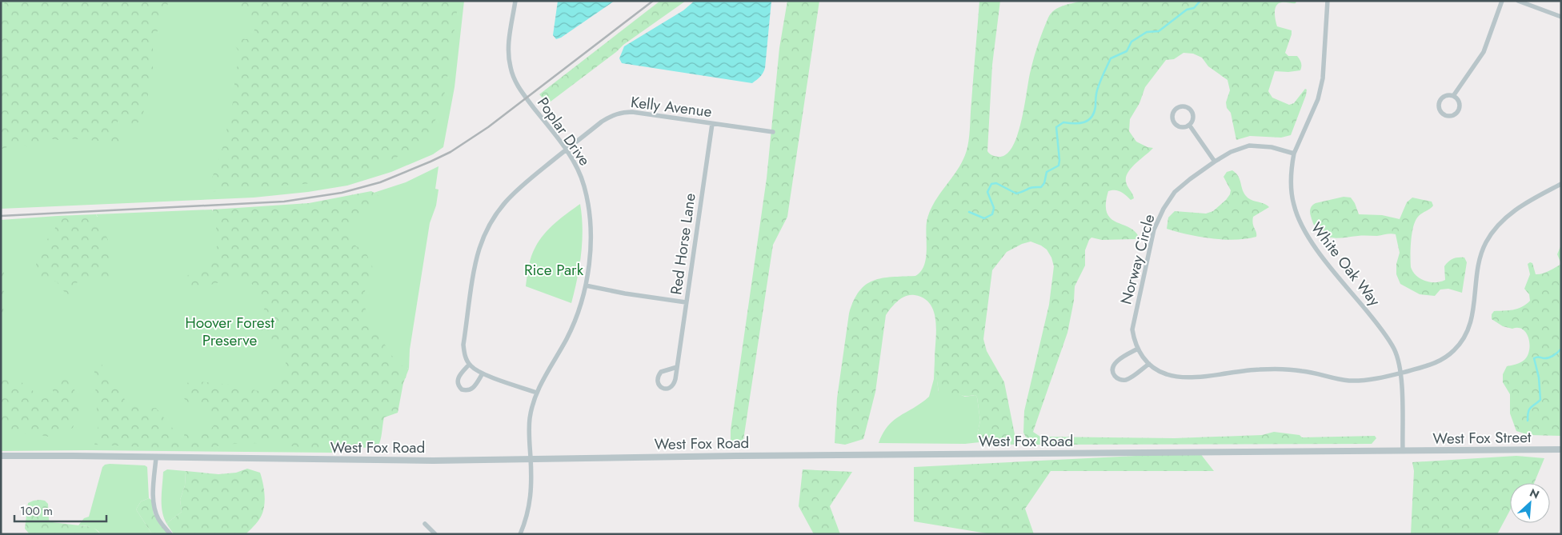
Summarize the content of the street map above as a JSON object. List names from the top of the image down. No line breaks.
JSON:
{"streets":{"street":["Kelly Avenue","Poplar Drive","Red Horse Lane","Norway Circle","White Oak Way","West Fox Street","West Fox Road"]},"crossings":[["Kelly Avenue","Poplar Drive"],["Kelly Avenue","Red Horse Lane"],["Poplar Drive","West Fox Road"],["Norway Circle","White Oak Way"],["White Oak Way","West Fox Street"],["White Oak Way","West Fox Road"],["West Fox Street","West Fox Road"]],"parks":["Rice Park","Hoover Forest Preserve"],"scale_bar":"100 m","north":"top right"}
